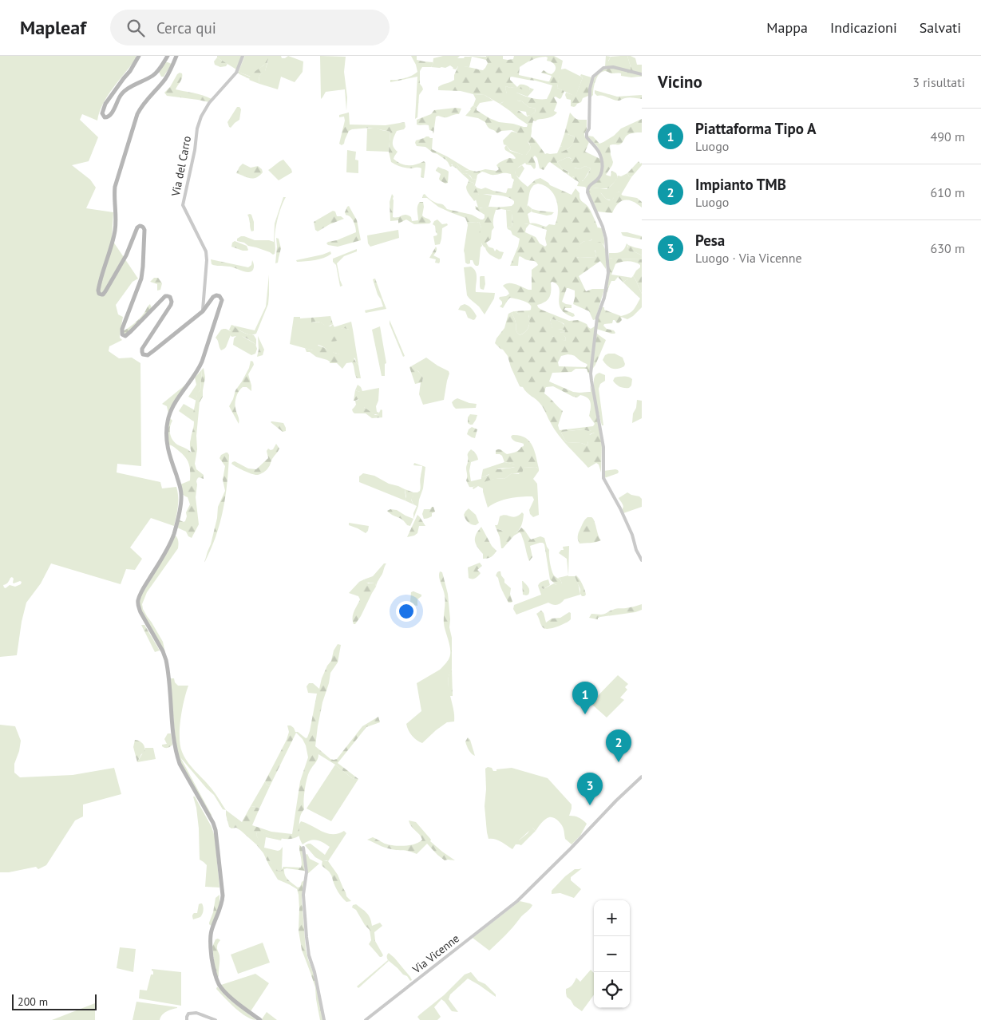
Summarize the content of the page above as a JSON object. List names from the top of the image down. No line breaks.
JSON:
{"streets":{"street":["Via del Carro","Via Vicenne"]},"scale_bar":"200 m","page":{"header":"Mapleaf","search":"Cerca qui","nav":["Mappa","Indicazioni","Salvati"],"heading":["Vicino","3 risultati"],"list":[{"mark":"1","name":"Piattaforma Tipo A","note":"Luogo","value":"490 m"},{"mark":"2","name":"Impianto TMB","note":"Luogo","value":"610 m"},{"mark":"3","name":"Pesa","note":"Luogo · Via Vicenne","value":"630 m"}],"pins":["1","2","3"],"map_buttons":["+","−"],"scale":"200 m"}}
